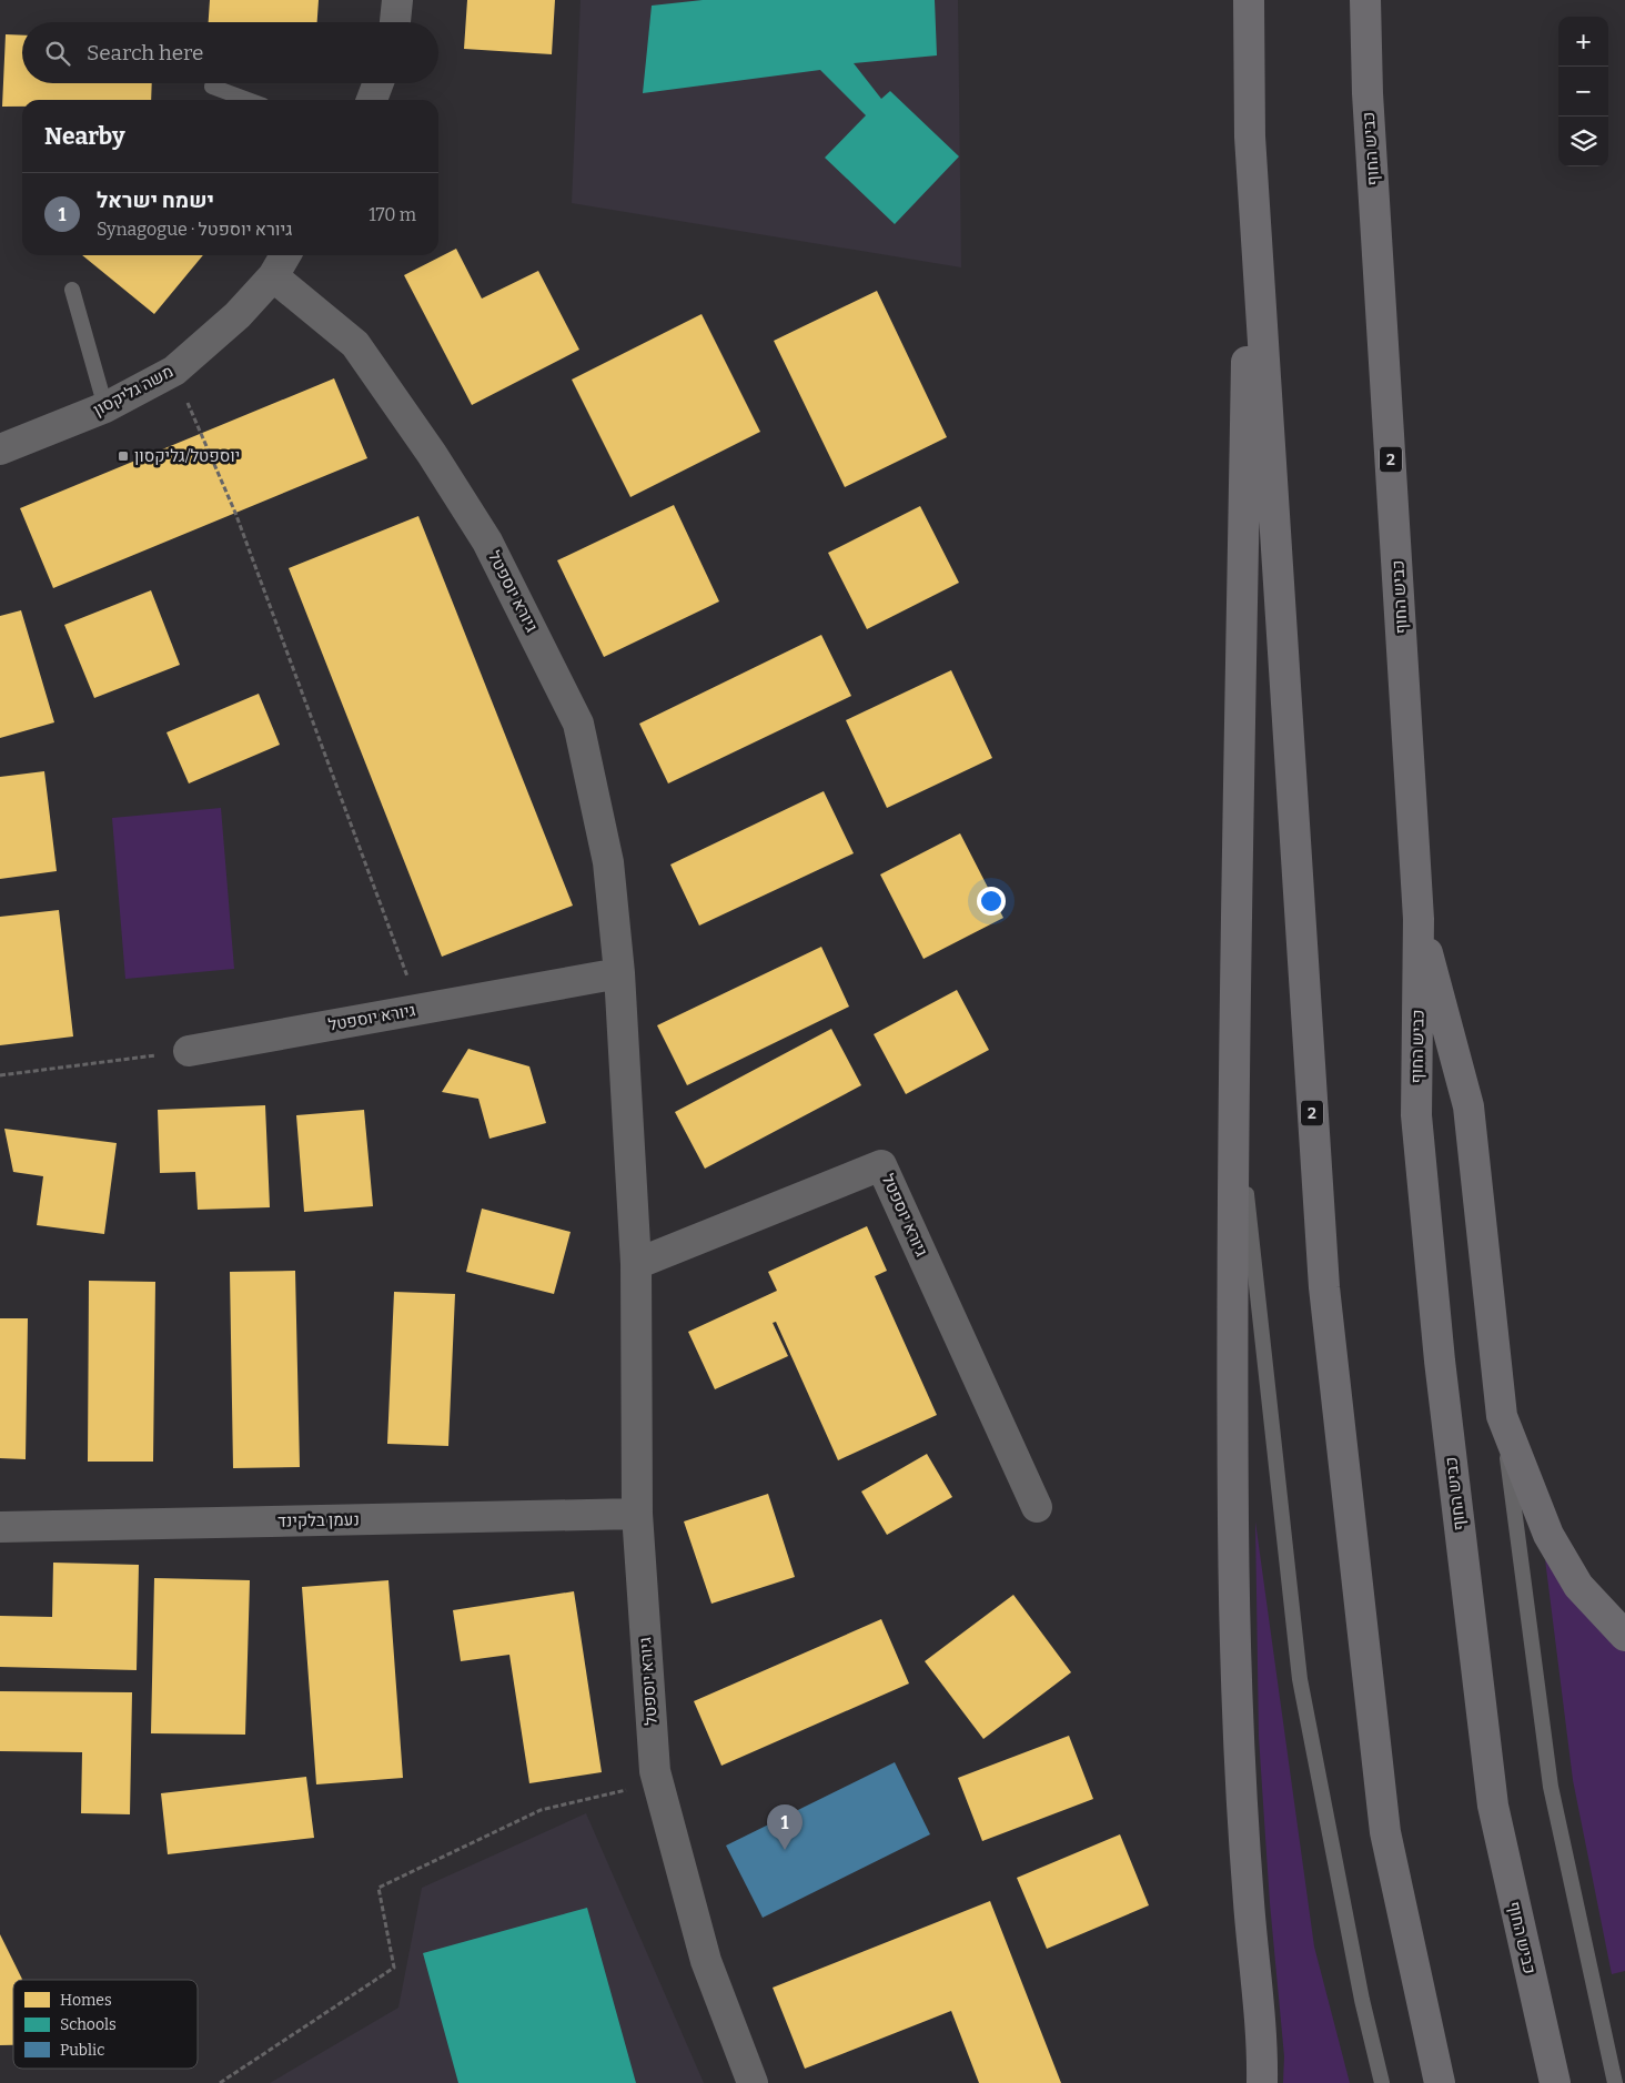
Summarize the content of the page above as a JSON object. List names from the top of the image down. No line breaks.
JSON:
{"streets":{"highway":["כביש החוף","2"],"street":["משה גליקסון","גיורא יוספטל","נעמן בלקינד"]},"crossings":[["משה גליקסון","גיורא יוספטל"],["גיורא יוספטל","נעמן בלקינד"]],"places":{"transit":["יוספטל/גליקסון"]},"legend":["Homes","Schools","Public"],"page":{"map_buttons":["+","−"],"search":"Search here","heading":"Nearby","list":[{"mark":"1","name":"ישמח ישראל","note":"Synagogue · גיורא יוספטל","value":"170 m"}],"pins":"1"}}
